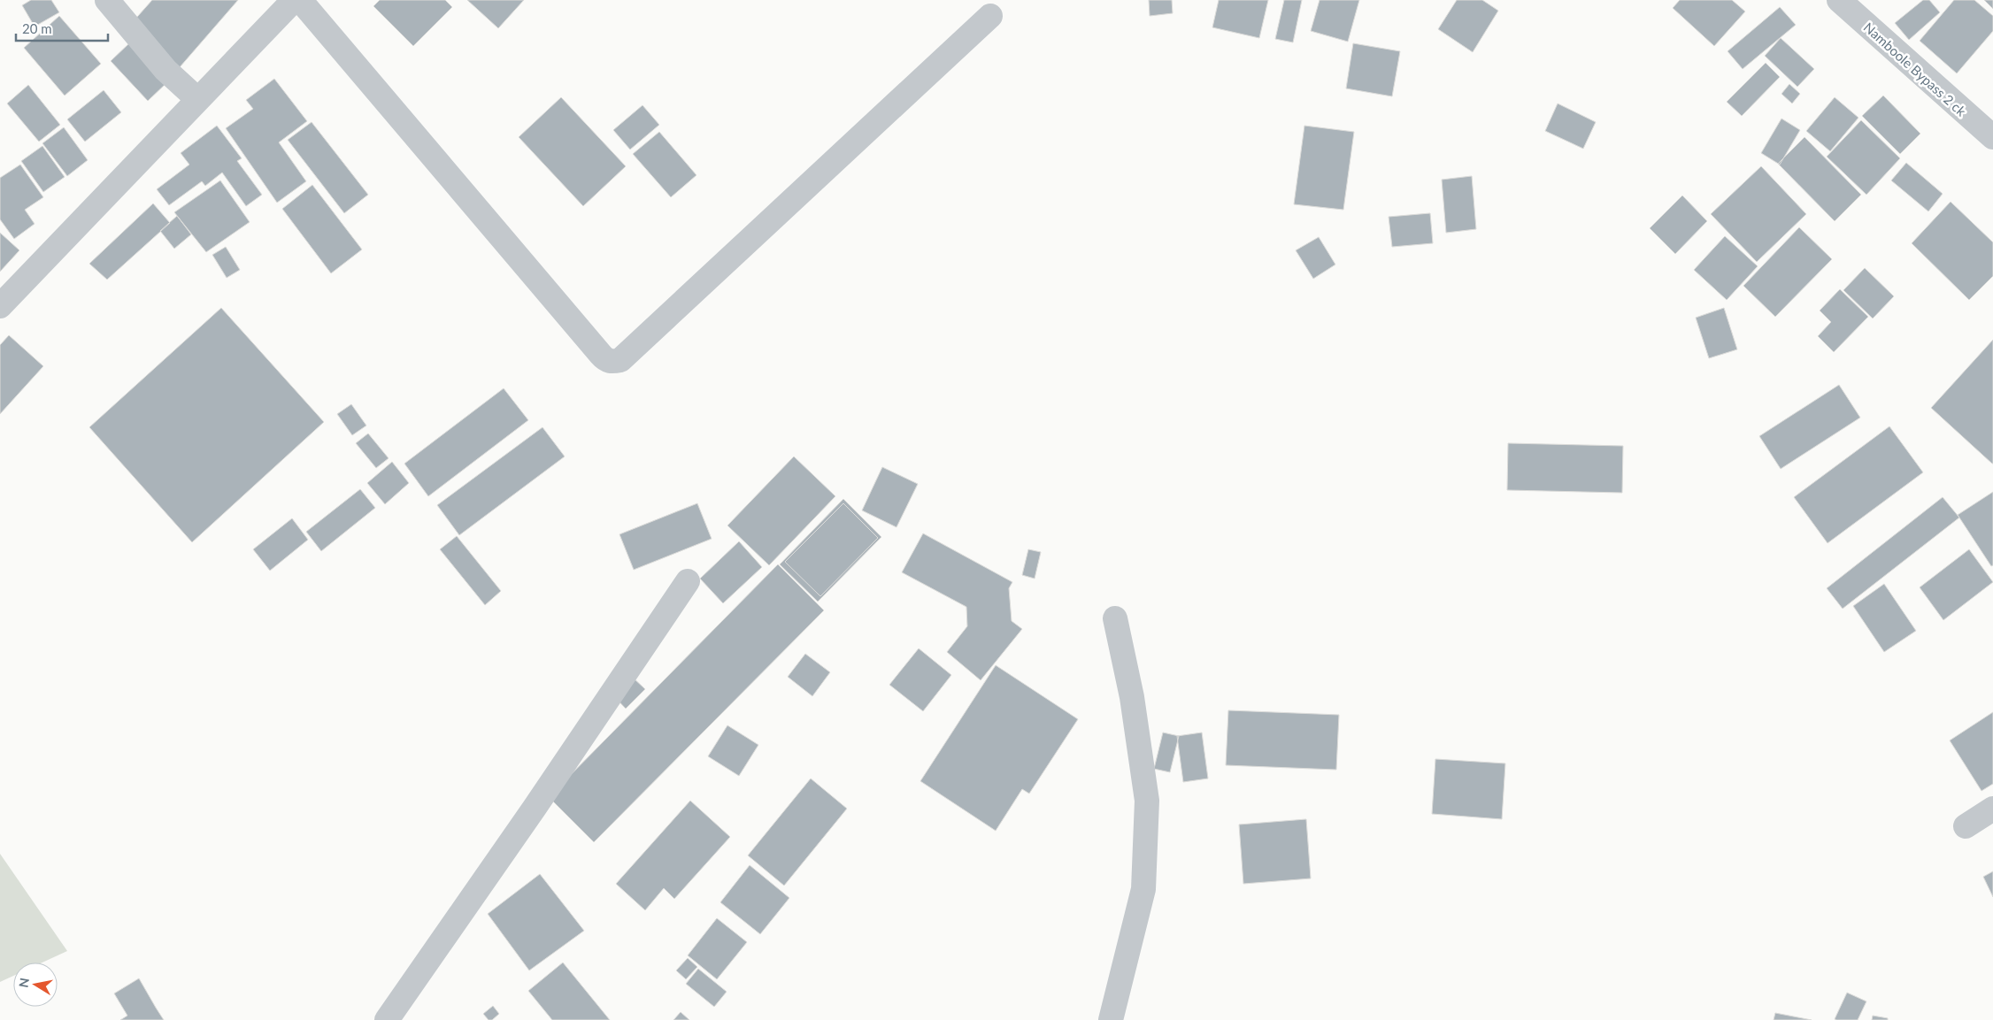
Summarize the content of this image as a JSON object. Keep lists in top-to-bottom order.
{
  "streets": {
    "street": ["Namboole Bypass 2 ck"]
  },
  "scale_bar": "20 m",
  "north": "left"
}
